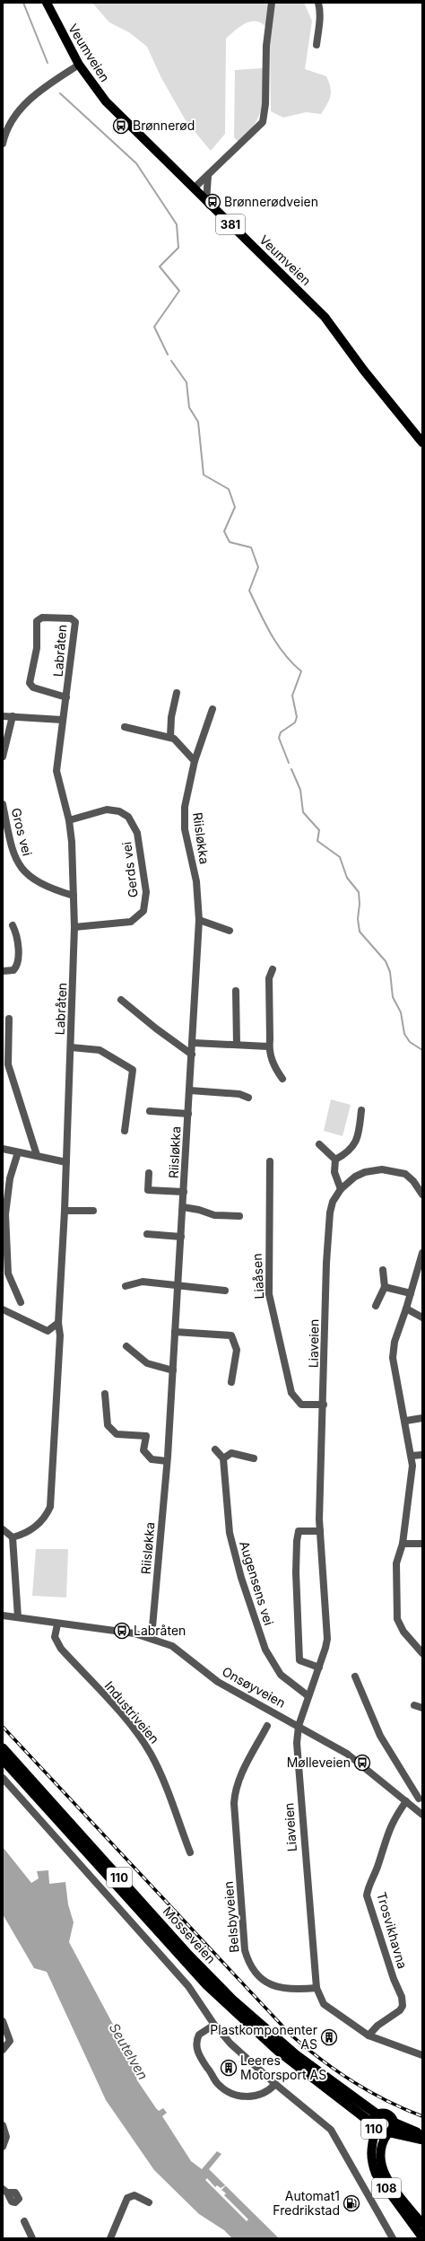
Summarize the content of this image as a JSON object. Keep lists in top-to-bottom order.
{
  "streets": {
    "highway": ["110", "Mosseveien"],
    "main road": ["Veumveien", "381", "108"],
    "street": [
      "Labråten",
      "Gros vei",
      "Riisløkka",
      "Gerds vei",
      "Liaåsen",
      "Liaveien",
      "Augensens vei",
      "Onsøyveien",
      "Industriveien",
      "Belsbyveien",
      "Trosvikhavna"
    ]
  },
  "crossings": [
    ["Labråten", "Gros vei"],
    ["Labråten", "Gerds vei"],
    ["Riisløkka", "Onsøyveien"],
    ["Liaåsen", "Liaveien"],
    ["Liaveien", "Augensens vei"],
    ["Liaveien", "Onsøyveien"],
    ["Liaveien", "Belsbyveien"],
    ["Onsøyveien", "Industriveien"],
    ["Onsøyveien", "Trosvikhavna"],
    ["110", "Mosseveien"],
    ["110", "108"],
    ["Mosseveien", "108"]
  ],
  "water": ["Seutelven"],
  "places": {
    "bus stop": [
      "Brønnerød",
      "Brønnerødveien",
      "Labråten",
      "Mølleveien"
    ],
    "building": ["Plastkomponenter AS", "Leeres Motorsport AS"],
    "fuel station": ["Automat1 Fredrikstad"]
  }
}
